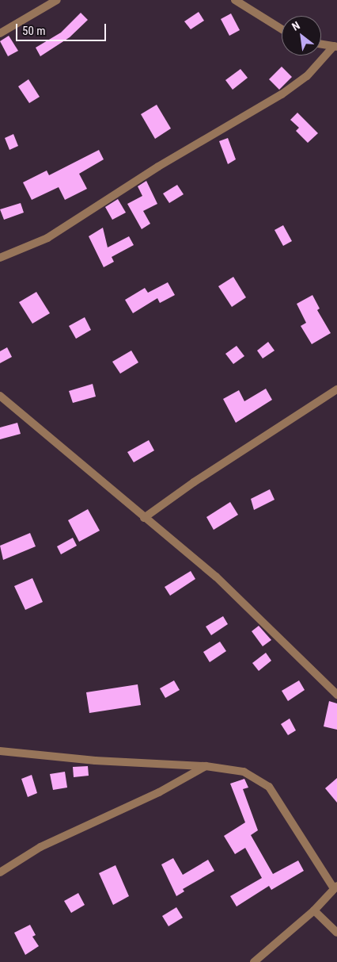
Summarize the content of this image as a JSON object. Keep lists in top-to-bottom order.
{
  "scale_bar": "50 m",
  "north": "top left"
}
